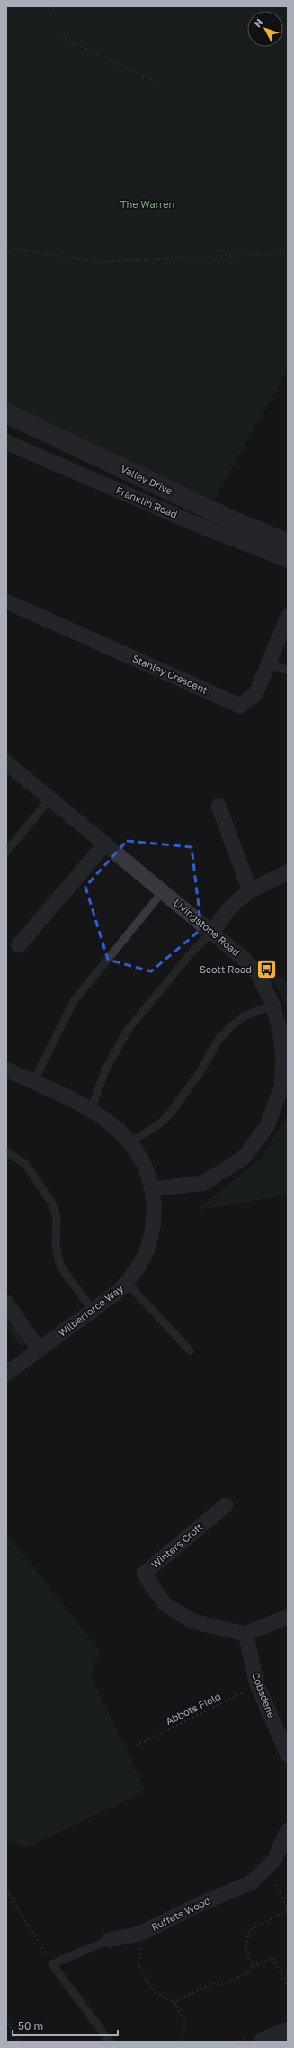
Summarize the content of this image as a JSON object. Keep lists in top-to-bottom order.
{
  "streets": {
    "street": [
      "Valley Drive",
      "Franklin Road",
      "Stanley Crescent",
      "Livingstone Road",
      "Wilberforce Way",
      "Winters Croft",
      "Cobsdene",
      "Ruffets Wood"
    ],
    "path": ["Abbots Field"]
  },
  "crossings": [
    ["Livingstone Road", "Wilberforce Way"],
    ["Winters Croft", "Cobsdene"],
    ["Cobsdene", "Abbots Field"]
  ],
  "parks": ["The Warren"],
  "places": {
    "bus stop": ["Scott Road"]
  },
  "scale_bar": "50 m",
  "north": "top left"
}
